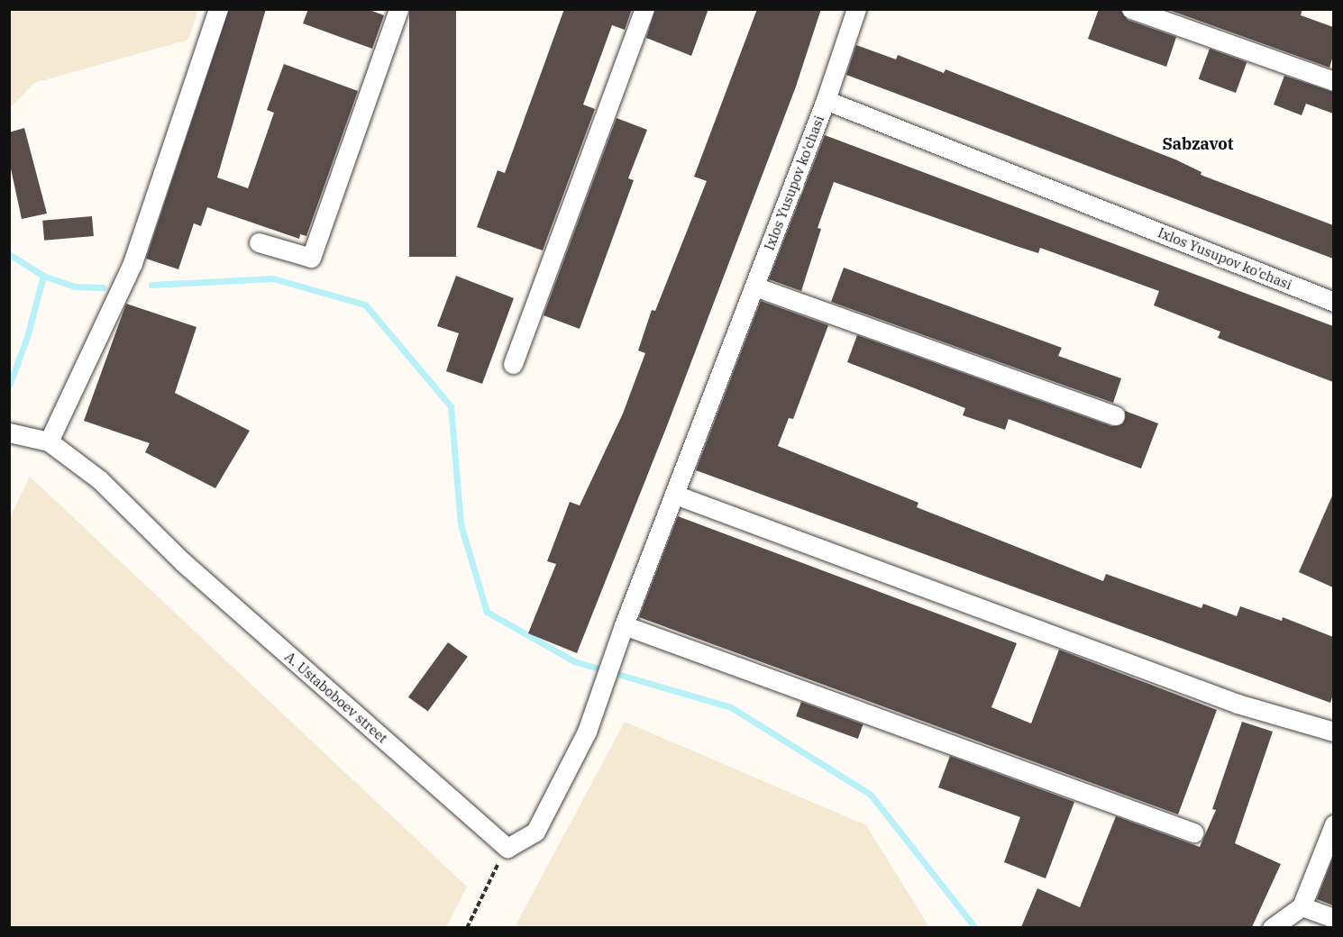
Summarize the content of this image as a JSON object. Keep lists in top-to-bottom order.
{
  "streets": {
    "street": ["Ixlos Yusupov ko'chasi", "A. Ustaboboev street"]
  },
  "crossings": [
    ["Ixlos Yusupov ko'chasi", "A. Ustaboboev street"]
  ],
  "districts": ["Sabzavot"]
}
